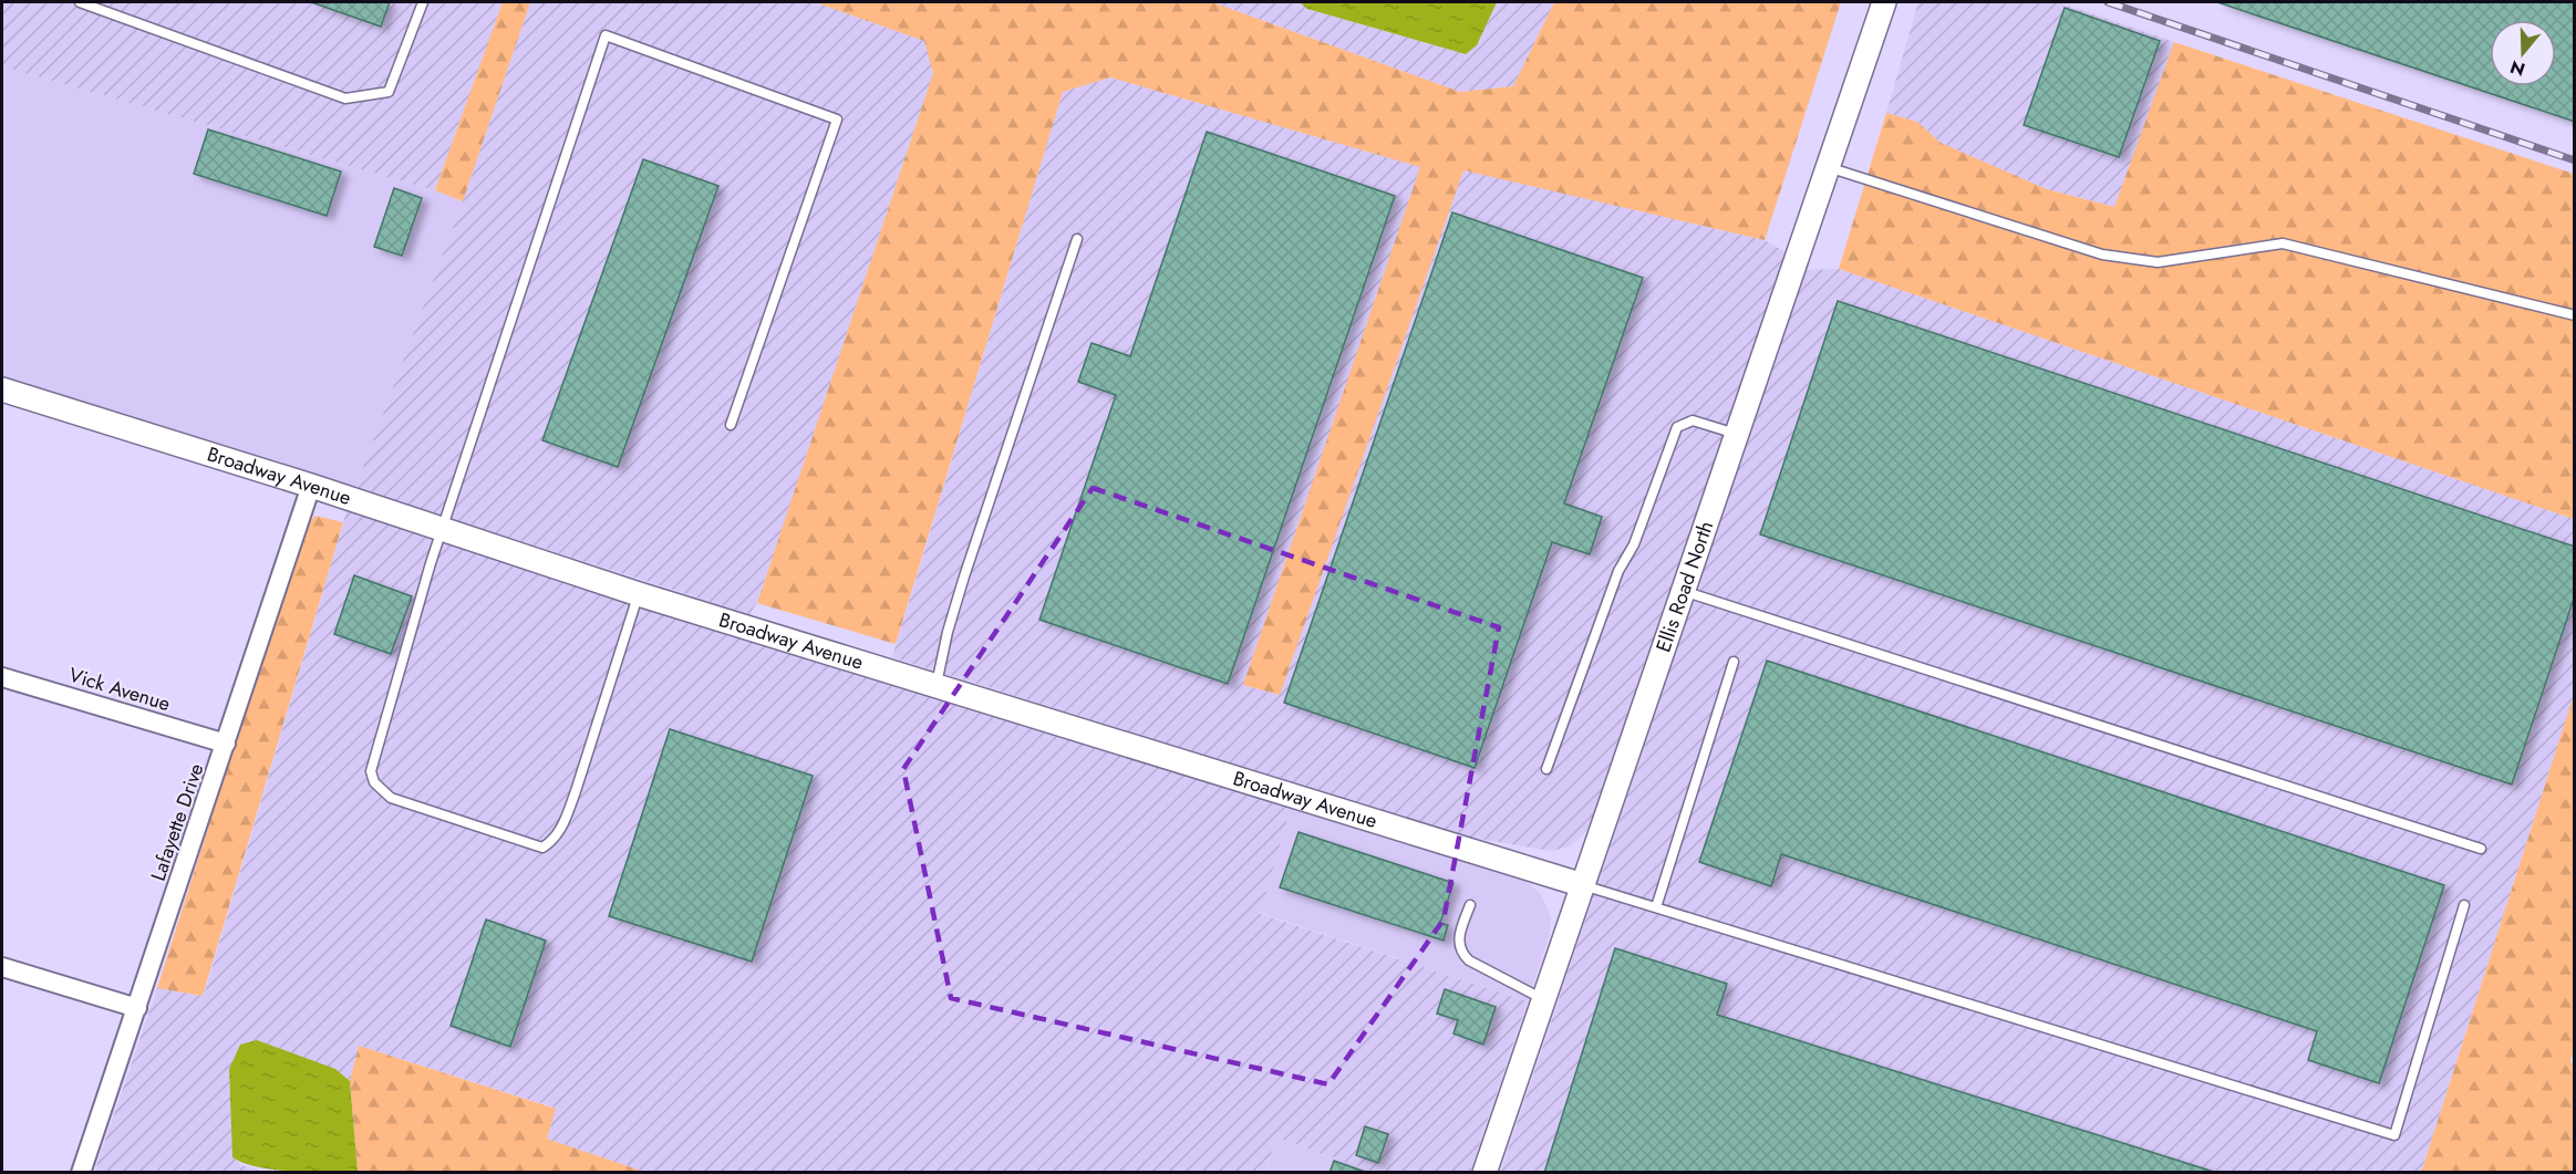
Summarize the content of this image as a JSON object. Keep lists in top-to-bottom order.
{
  "streets": {
    "street": [
      "Broadway Avenue",
      "Ellis Road North",
      "Vick Avenue",
      "Lafayette Drive"
    ]
  },
  "crossings": [
    ["Broadway Avenue", "Ellis Road North"],
    ["Broadway Avenue", "Lafayette Drive"],
    ["Vick Avenue", "Lafayette Drive"]
  ],
  "north": "bottom"
}
